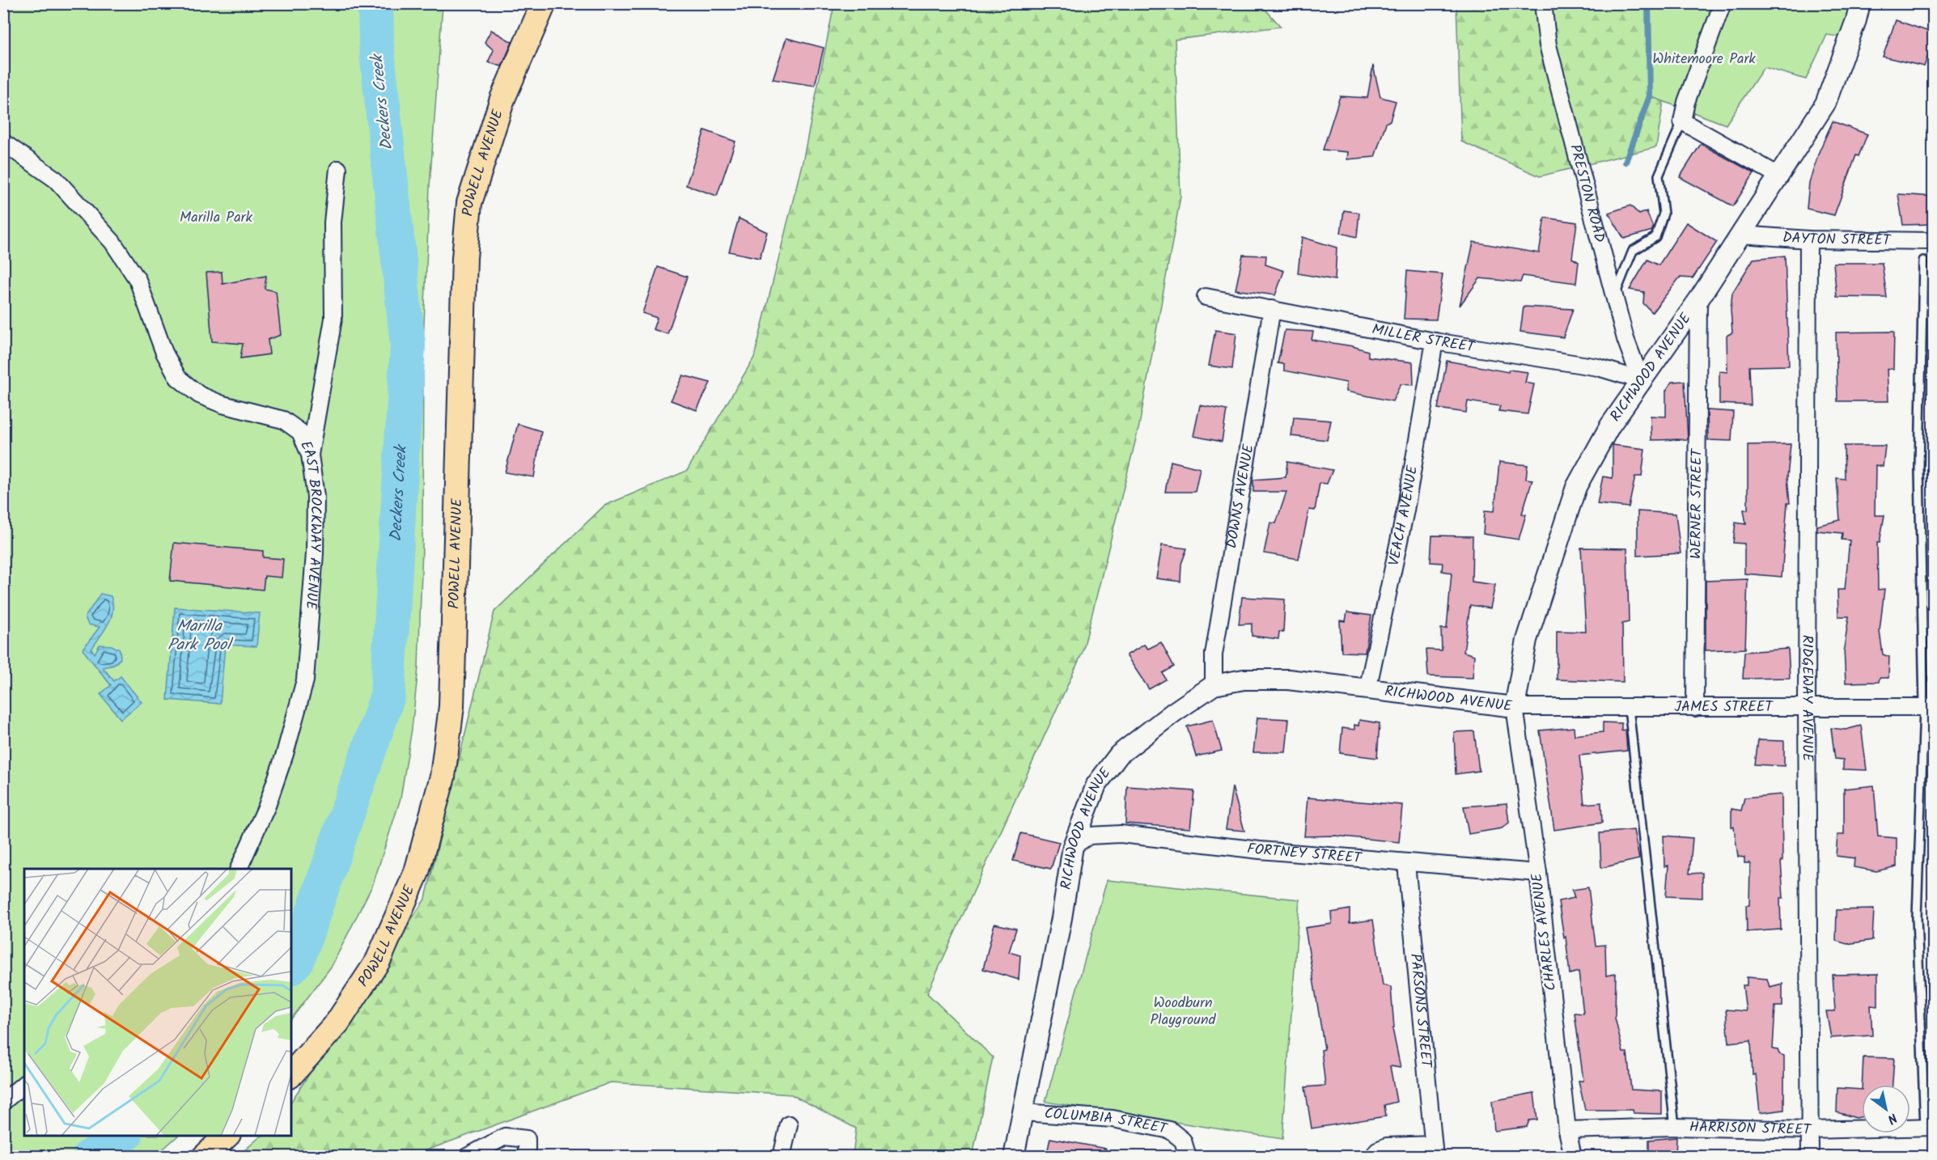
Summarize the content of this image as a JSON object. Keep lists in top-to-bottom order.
{
  "streets": {
    "main road": ["POWELL AVENUE"],
    "street": [
      "PRESTON ROAD",
      "DAYTON STREET",
      "MILLER STREET",
      "RICHWOOD AVENUE",
      "DOWNS AVENUE",
      "WERNER STREET",
      "VEACH AVENUE",
      "EAST BROCKWAY AVENUE",
      "RIDGEWAY AVENUE",
      "JAMES STREET",
      "FORTNEY STREET",
      "CHARLES AVENUE",
      "PARSONS STREET",
      "COLUMBIA STREET",
      "HARRISON STREET"
    ]
  },
  "crossings": [
    ["PRESTON ROAD", "MILLER STREET"],
    ["PRESTON ROAD", "RICHWOOD AVENUE"],
    ["DAYTON STREET", "RICHWOOD AVENUE"],
    ["DAYTON STREET", "RIDGEWAY AVENUE"],
    ["MILLER STREET", "RICHWOOD AVENUE"],
    ["MILLER STREET", "DOWNS AVENUE"],
    ["MILLER STREET", "VEACH AVENUE"],
    ["RICHWOOD AVENUE", "DOWNS AVENUE"],
    ["RICHWOOD AVENUE", "WERNER STREET"],
    ["RICHWOOD AVENUE", "VEACH AVENUE"],
    ["RICHWOOD AVENUE", "JAMES STREET"],
    ["RICHWOOD AVENUE", "FORTNEY STREET"],
    ["RICHWOOD AVENUE", "CHARLES AVENUE"],
    ["RICHWOOD AVENUE", "COLUMBIA STREET"],
    ["WERNER STREET", "JAMES STREET"],
    ["RIDGEWAY AVENUE", "JAMES STREET"],
    ["RIDGEWAY AVENUE", "HARRISON STREET"],
    ["JAMES STREET", "CHARLES AVENUE"],
    ["FORTNEY STREET", "CHARLES AVENUE"],
    ["FORTNEY STREET", "PARSONS STREET"],
    ["CHARLES AVENUE", "HARRISON STREET"]
  ],
  "water": ["Deckers Creek", "Marilla Park Pool"],
  "parks": ["Whitemoore Park", "Marilla Park", "Woodburn Playground"],
  "north": "bottom right"
}
